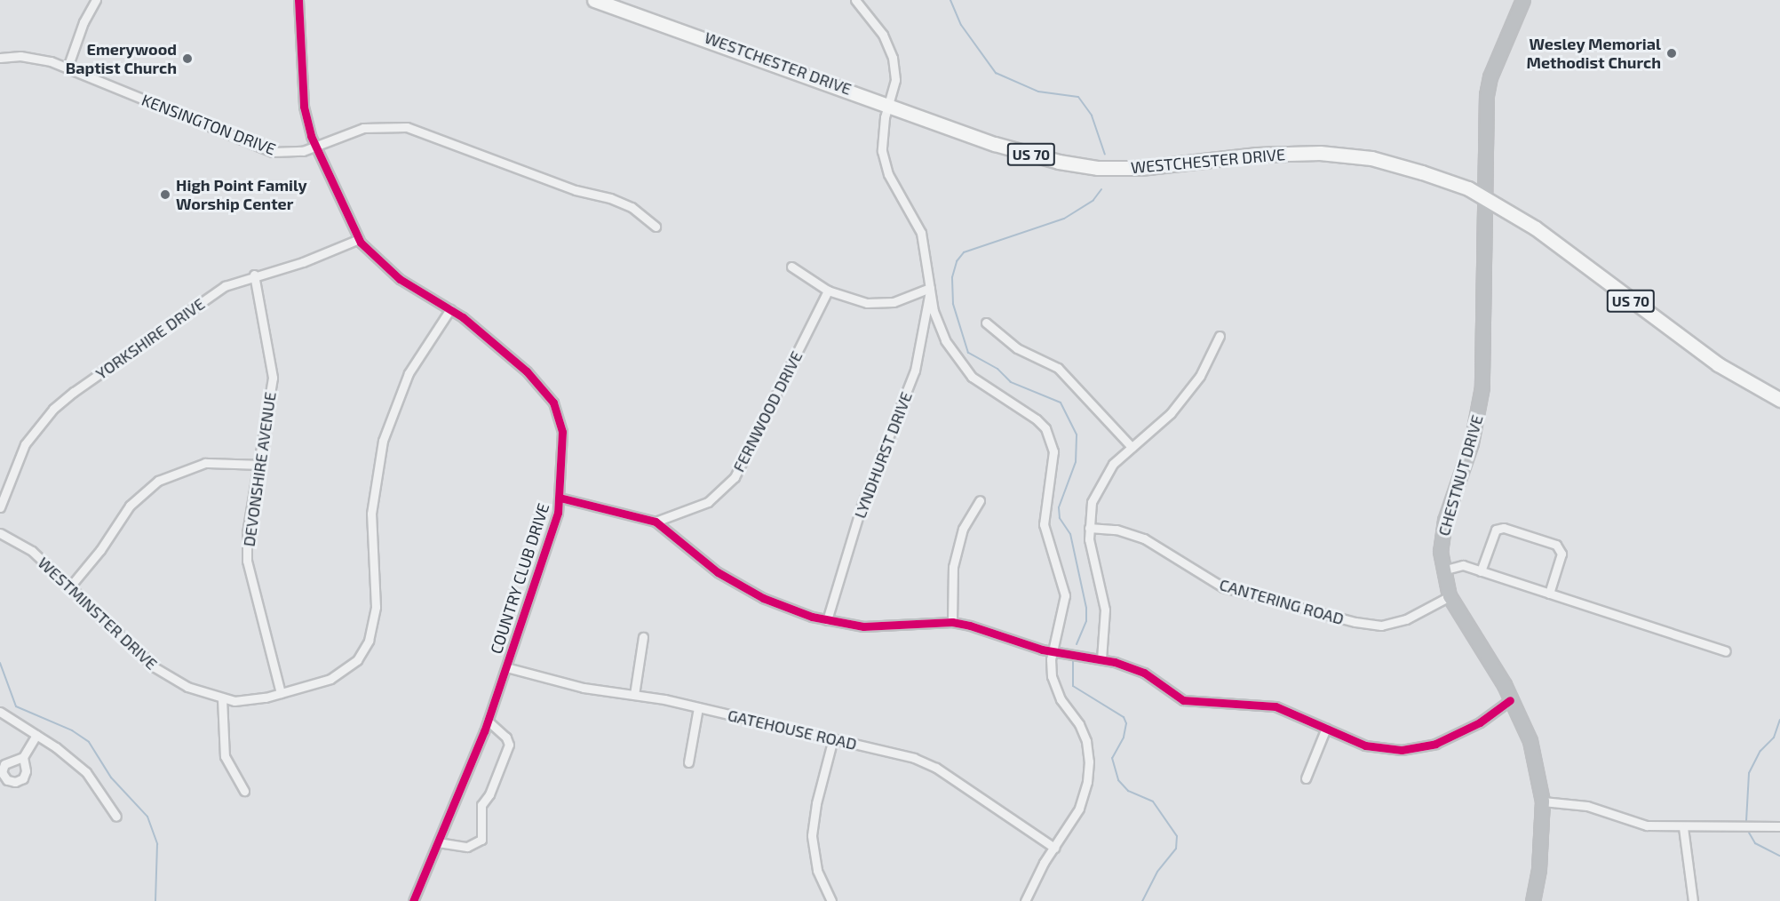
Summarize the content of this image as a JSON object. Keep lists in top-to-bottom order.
{
  "streets": {
    "main road": ["WESTCHESTER DRIVE", "US 70"],
    "street": [
      "KENSINGTON DRIVE",
      "YORKSHIRE DRIVE",
      "FERNWOOD DRIVE",
      "LYNDHURST DRIVE",
      "DEVONSHIRE AVENUE",
      "CHESTNUT DRIVE",
      "COUNTRY CLUB DRIVE",
      "CANTERING ROAD",
      "WESTMINSTER DRIVE",
      "GATEHOUSE ROAD"
    ]
  },
  "crossings": [
    ["WESTCHESTER DRIVE", "CHESTNUT DRIVE"],
    ["KENSINGTON DRIVE", "COUNTRY CLUB DRIVE"],
    ["YORKSHIRE DRIVE", "DEVONSHIRE AVENUE"],
    ["YORKSHIRE DRIVE", "COUNTRY CLUB DRIVE"],
    ["DEVONSHIRE AVENUE", "WESTMINSTER DRIVE"],
    ["CHESTNUT DRIVE", "CANTERING ROAD"],
    ["COUNTRY CLUB DRIVE", "WESTMINSTER DRIVE"],
    ["COUNTRY CLUB DRIVE", "GATEHOUSE ROAD"]
  ],
  "places": ["Wesley Memorial Methodist Church", "Emerywood Baptist Church", "High Point Family Worship Center"]
}
